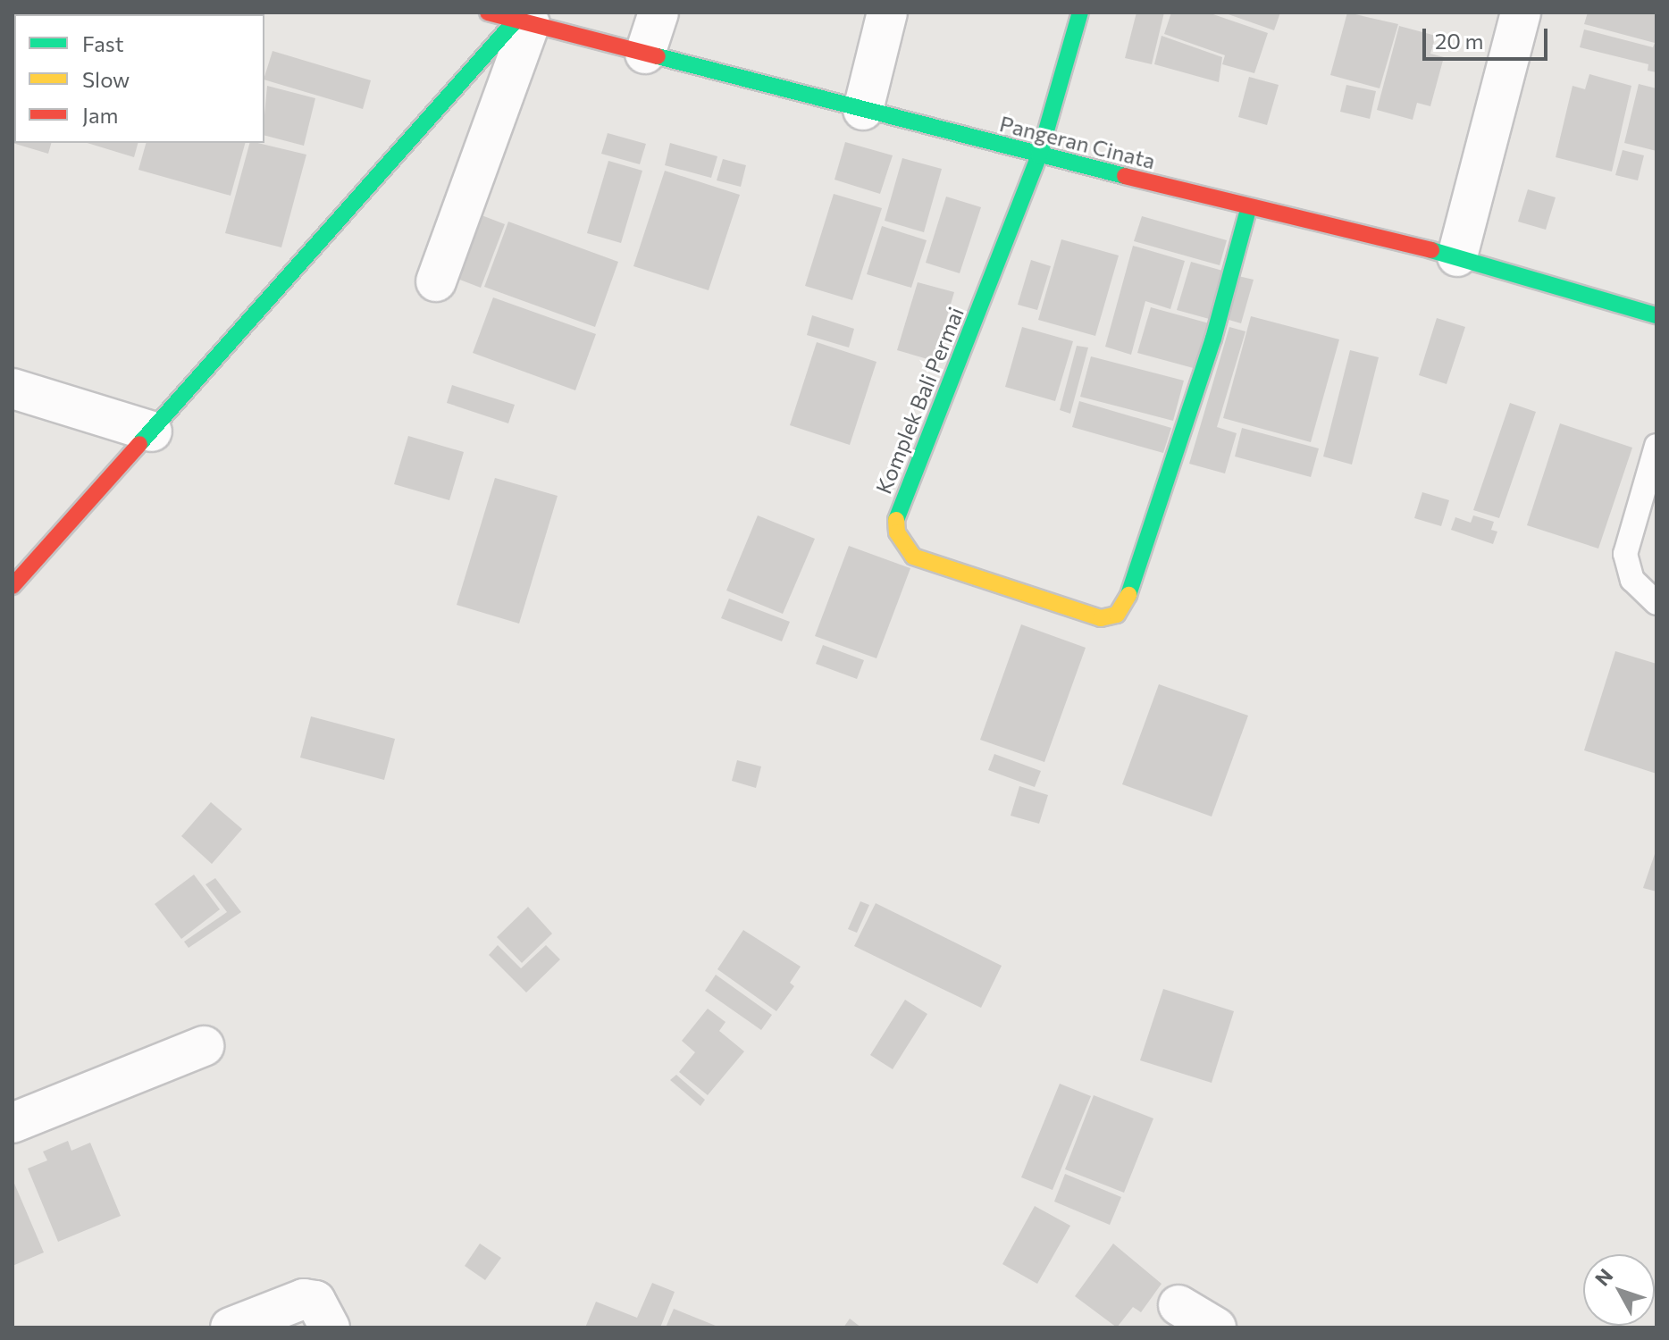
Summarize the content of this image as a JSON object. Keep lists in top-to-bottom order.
{
  "streets": {
    "street": ["Pangeran Cinata", "Komplek Bali Permai"]
  },
  "crossings": [
    ["Pangeran Cinata", "Komplek Bali Permai"]
  ],
  "legend": ["Fast", "Slow", "Jam"],
  "scale_bar": "20 m",
  "north": "top left"
}
